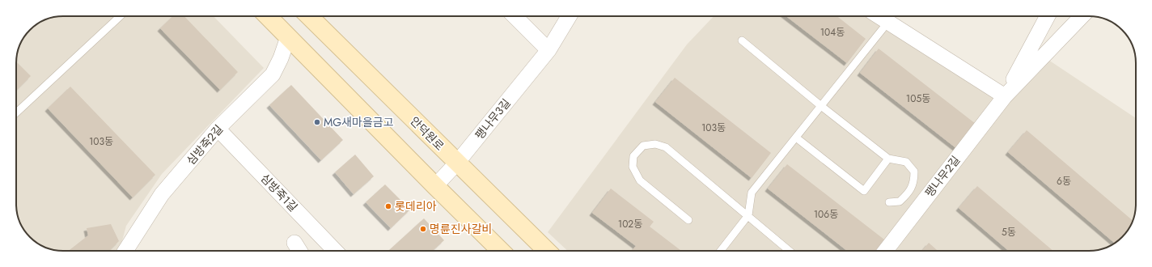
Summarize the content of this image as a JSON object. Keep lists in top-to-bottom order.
{
  "streets": {
    "street": [
      "팽나무3길",
      "안덕원로",
      "심방죽2길",
      "팽나무2길",
      "심방죽1길"
    ]
  },
  "crossings": [
    ["팽나무3길", "안덕원로"],
    ["심방죽2길", "심방죽1길"]
  ],
  "places": ["MG새마을금고", "롯데리아", "명륜진사갈비"],
  "house_numbers": [
    "104동",
    "105동",
    "103동",
    "103동",
    "6동",
    "106동",
    "102동",
    "5동"
  ]
}
